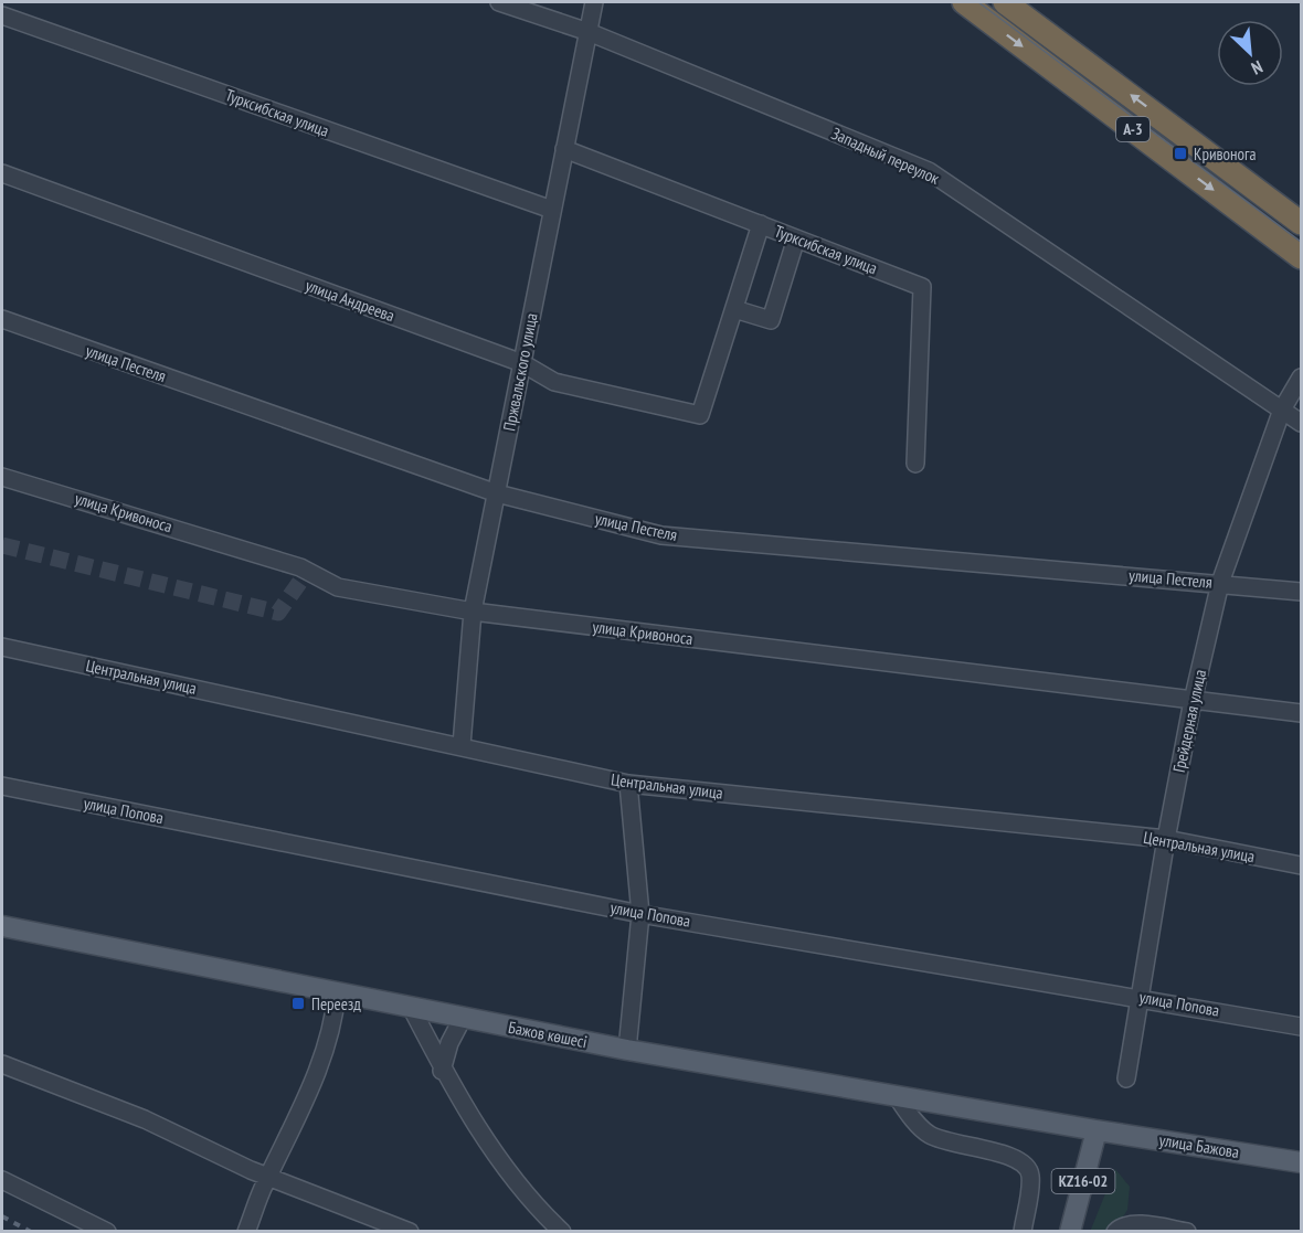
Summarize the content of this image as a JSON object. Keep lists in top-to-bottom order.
{
  "streets": {
    "highway": ["А-3"],
    "main road": ["Бажов көшесі", "улица Бажова", "KZ16-02"],
    "street": [
      "Турксибская улица",
      "Западный переулок",
      "улица Андреева",
      "улица Пестеля",
      "Пржвальского улица",
      "улица Кривоноса",
      "Центральная улица",
      "Грейдерная улица",
      "улица Попова"
    ]
  },
  "crossings": [
    ["Турксибская улица", "Пржвальского улица"],
    ["Западный переулок", "Пржвальского улица"],
    ["Западный переулок", "Грейдерная улица"],
    ["улица Андреева", "Пржвальского улица"],
    ["улица Пестеля", "Пржвальского улица"],
    ["улица Пестеля", "Грейдерная улица"],
    ["Пржвальского улица", "улица Кривоноса"],
    ["Пржвальского улица", "Центральная улица"],
    ["улица Кривоноса", "Грейдерная улица"],
    ["Центральная улица", "Грейдерная улица"],
    ["Грейдерная улица", "улица Попова"],
    ["Бажов көшесі", "улица Бажова"],
    ["Бажов көшесі", "KZ16-02"],
    ["улица Бажова", "KZ16-02"]
  ],
  "places": {
    "transit": ["Кривонога", "Переезд"]
  },
  "north": "bottom right"
}
